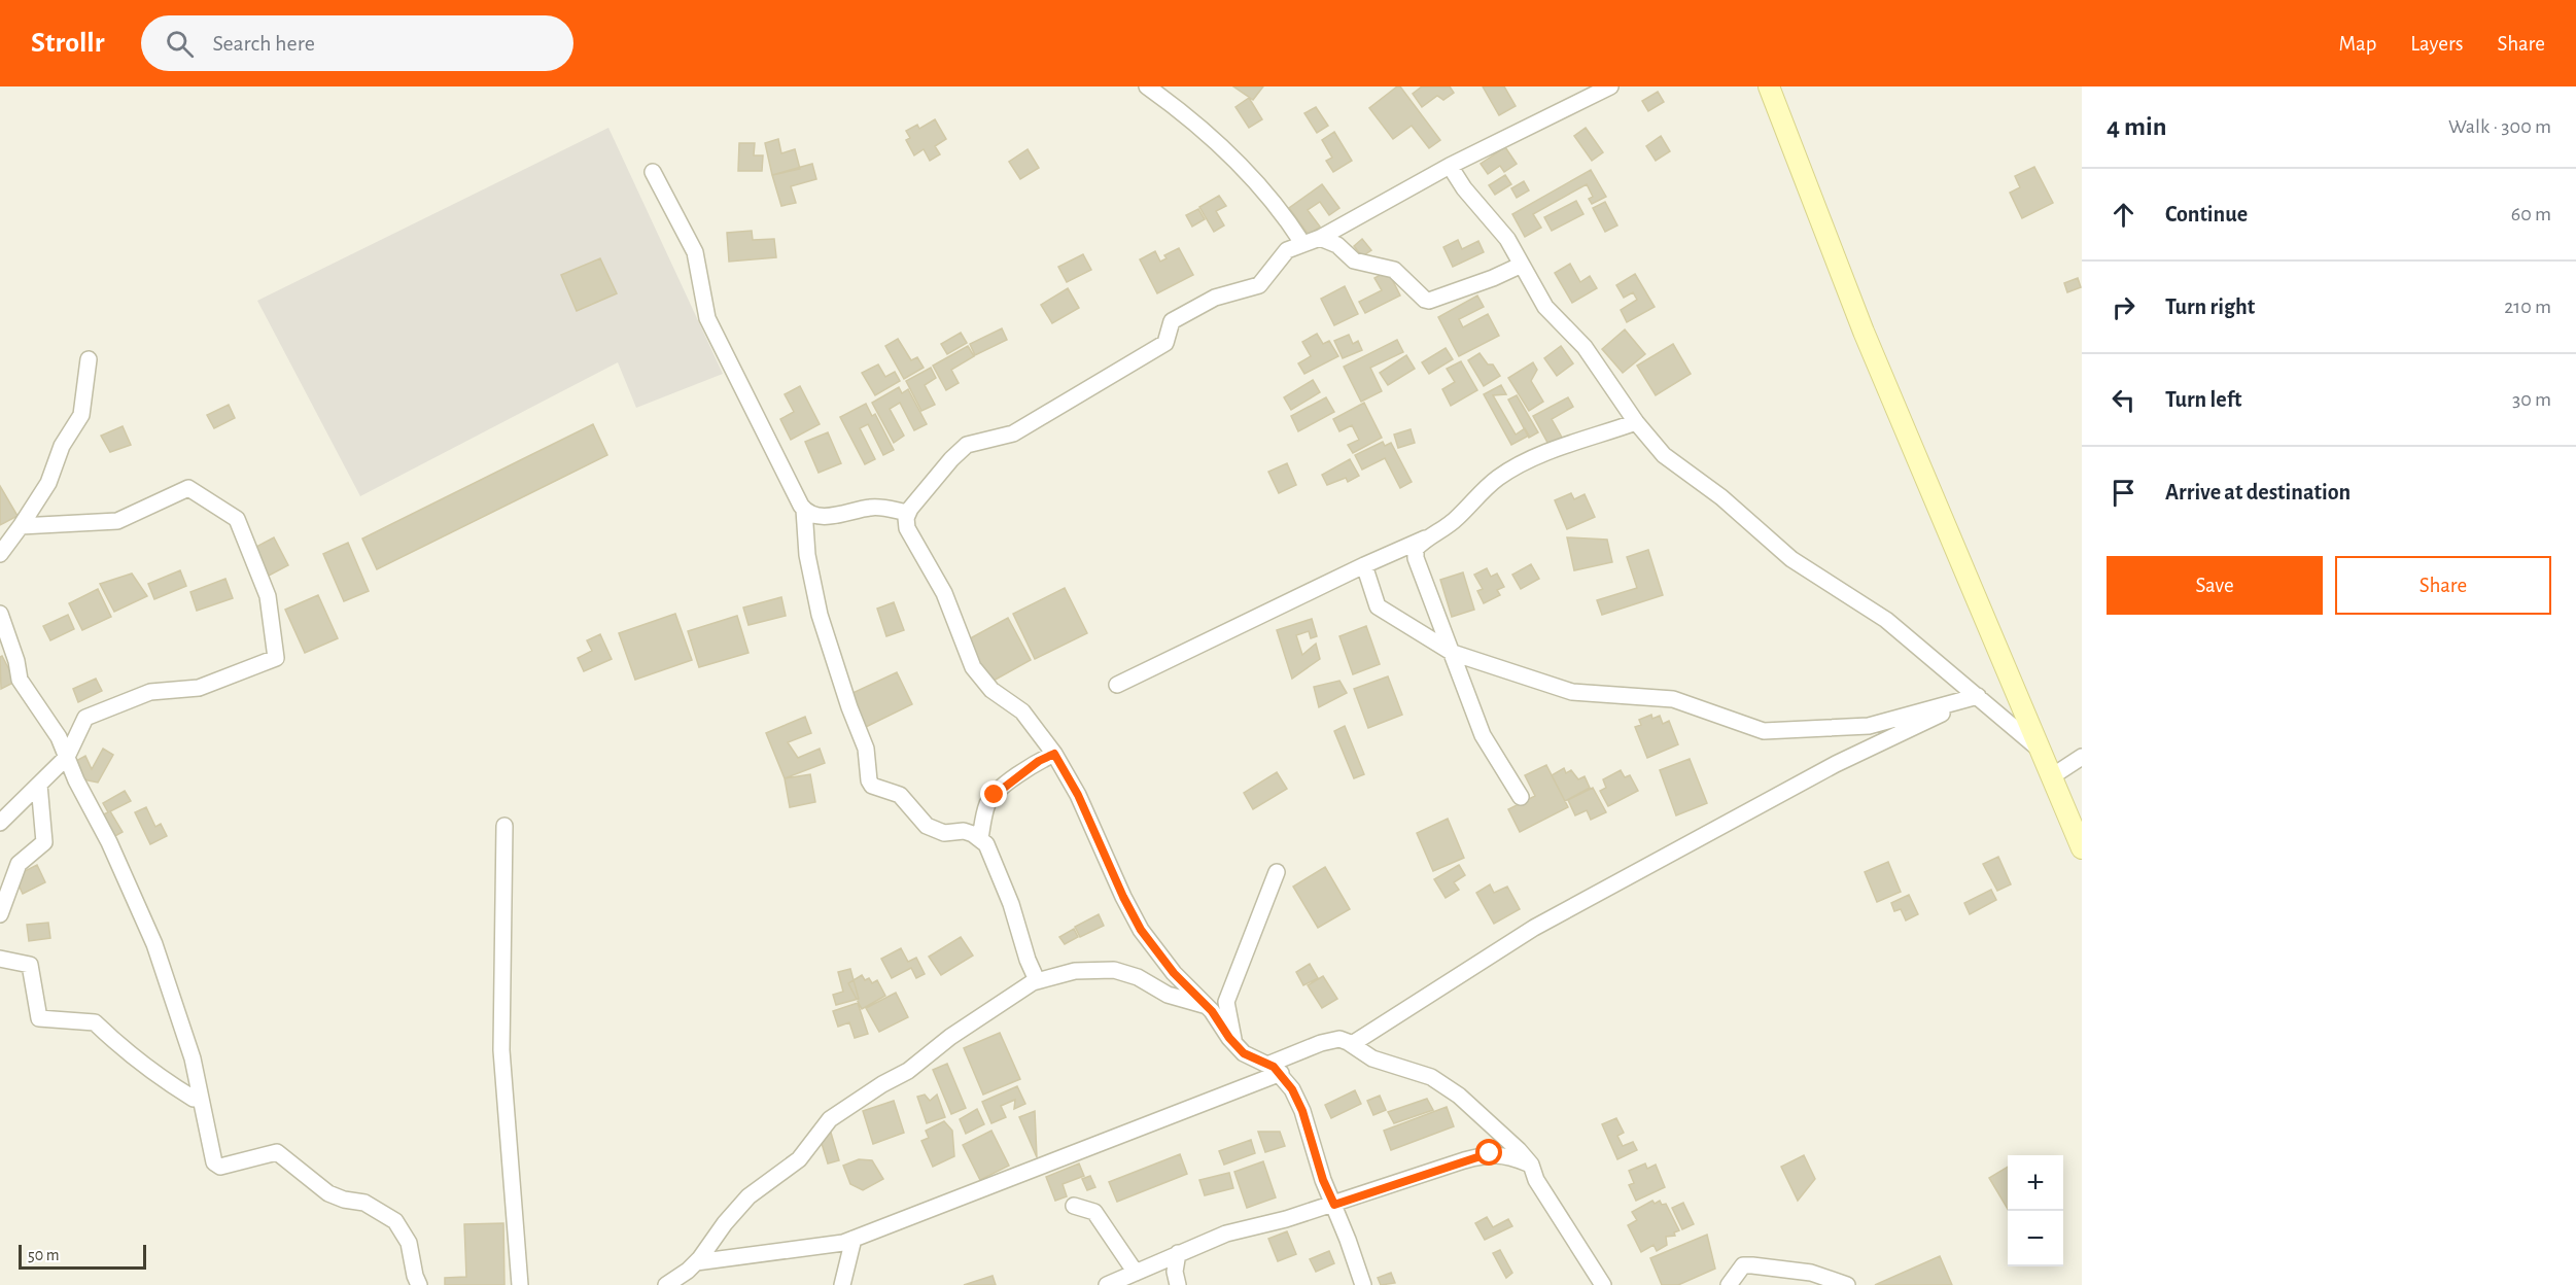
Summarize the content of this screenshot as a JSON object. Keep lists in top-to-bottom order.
{
  "scale_bar": "50 m",
  "page": {
    "header": "Strollr",
    "search": "Search here",
    "nav": ["Map", "Layers", "Share"],
    "heading": ["4 min", "Walk · 300 m"],
    "list": [
      ["Continue", "60 m"],
      ["Turn right", "210 m"],
      ["Turn left", "30 m"],
      "Arrive at destination"
    ],
    "buttons": ["Save", "Share"],
    "map_buttons": ["+", "−"],
    "scale": "50 m"
  }
}
